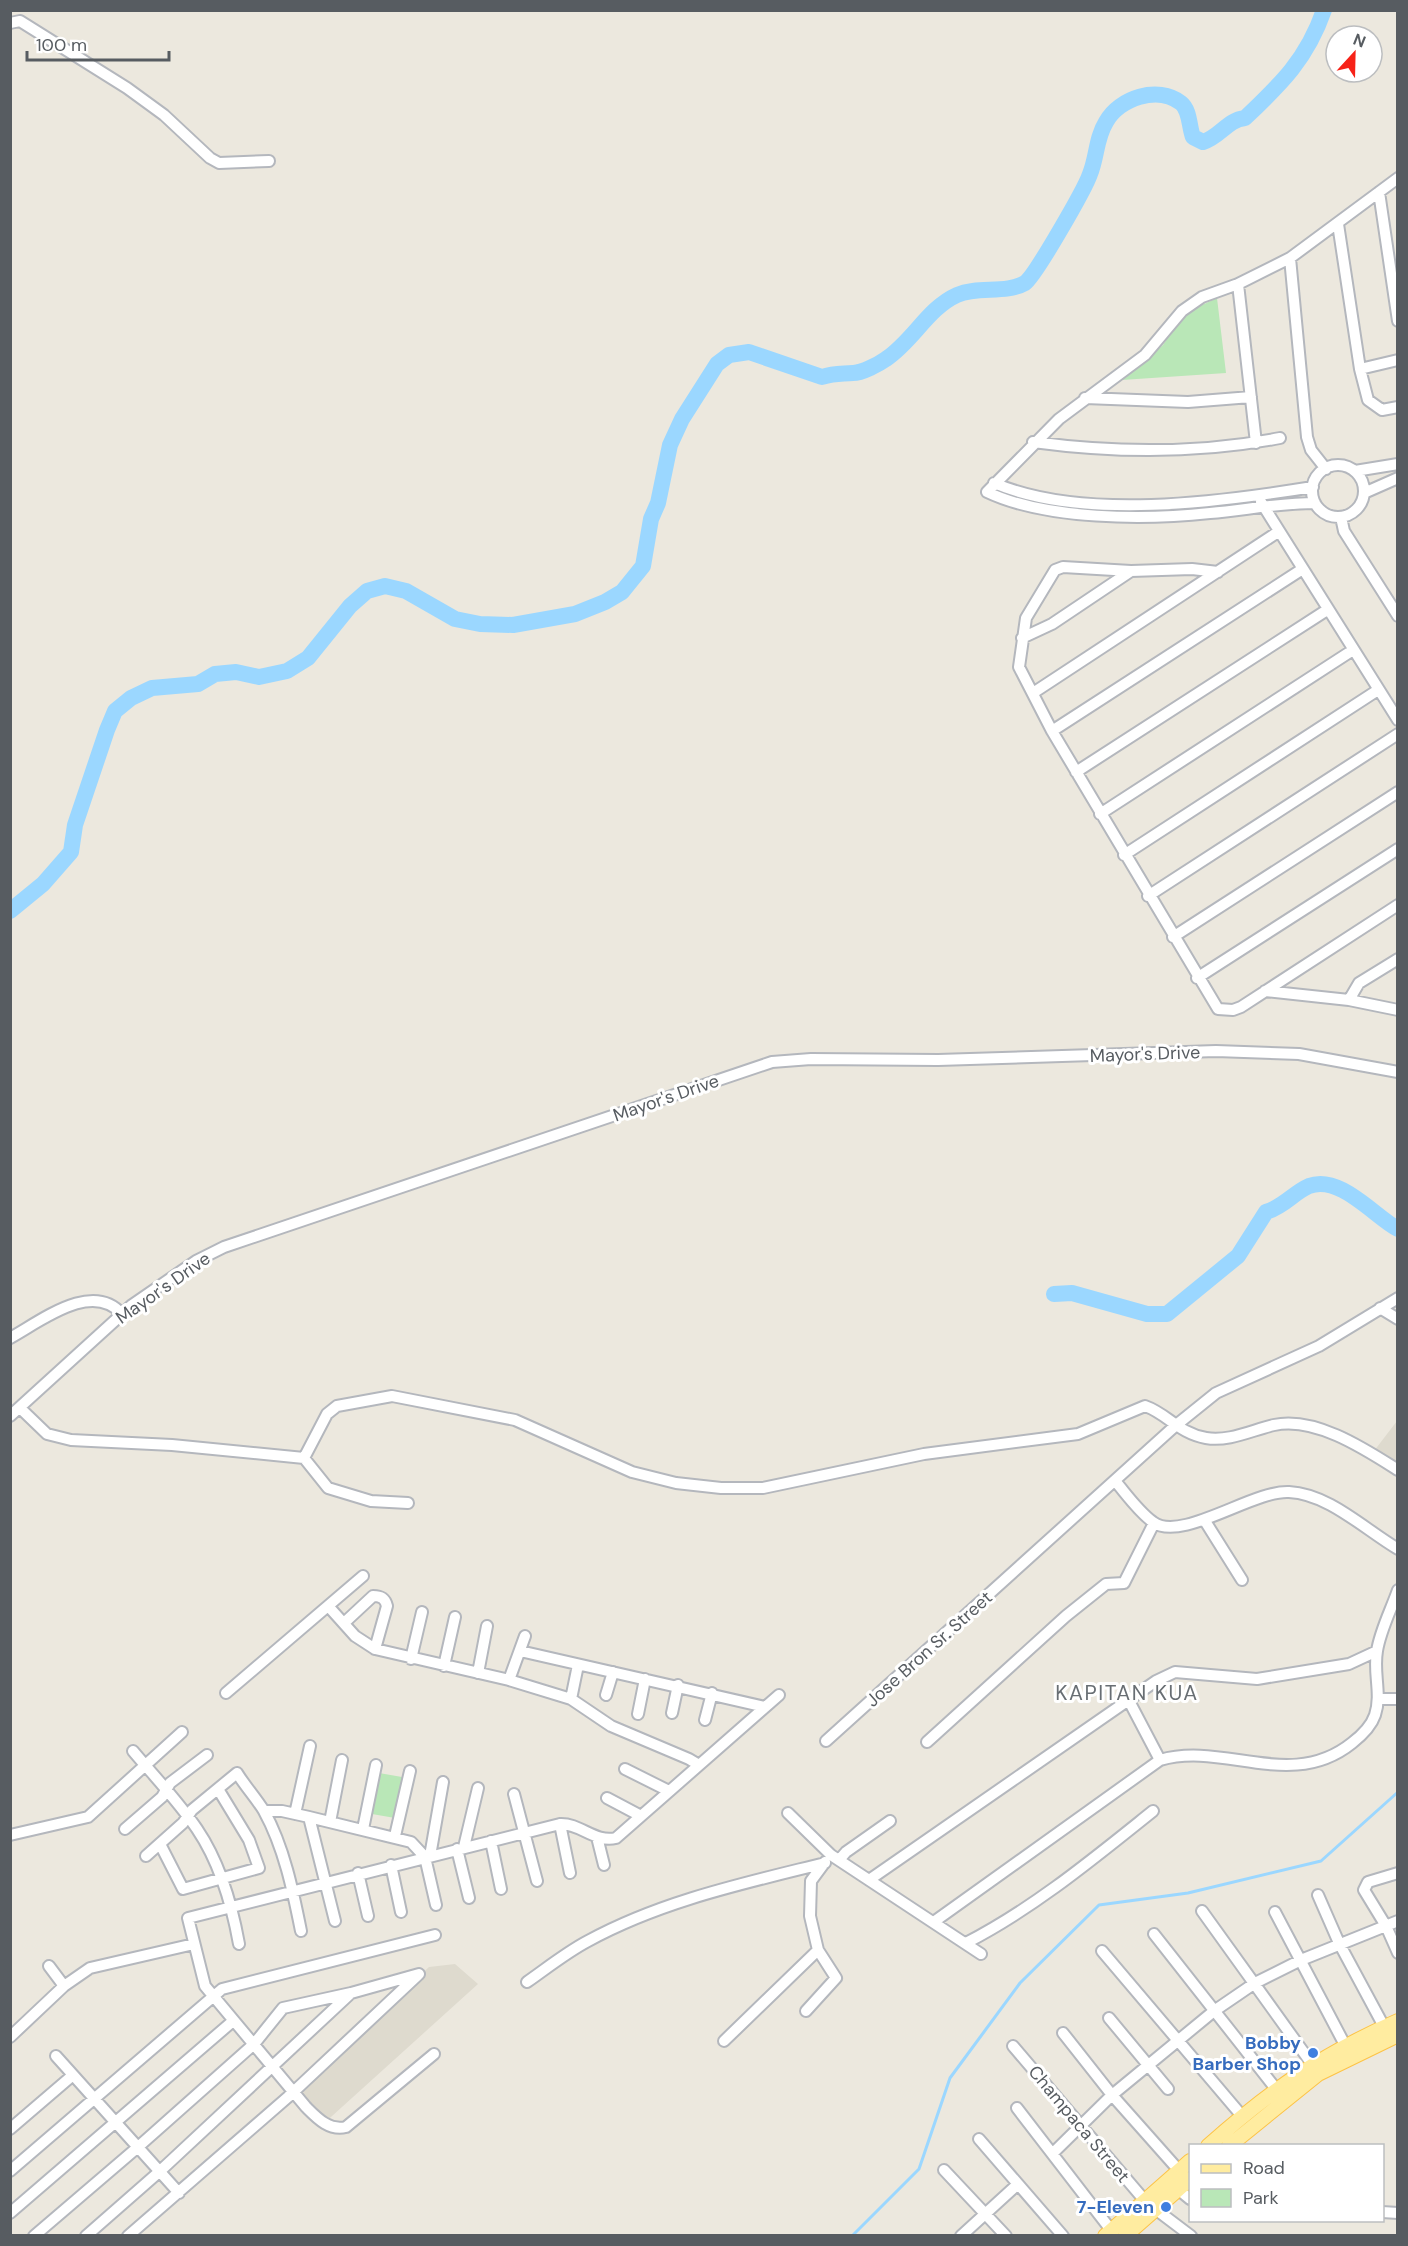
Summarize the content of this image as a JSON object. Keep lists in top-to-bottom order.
{
  "streets": {
    "street": ["Mayor's Drive", "Jose Bron Sr. Street", "Champaca Street"]
  },
  "districts": ["KAPITAN KUA"],
  "places": ["Bobby Barber Shop", "7-Eleven"],
  "legend": ["Road", "Park"],
  "scale_bar": "100 m",
  "north": "top"
}
